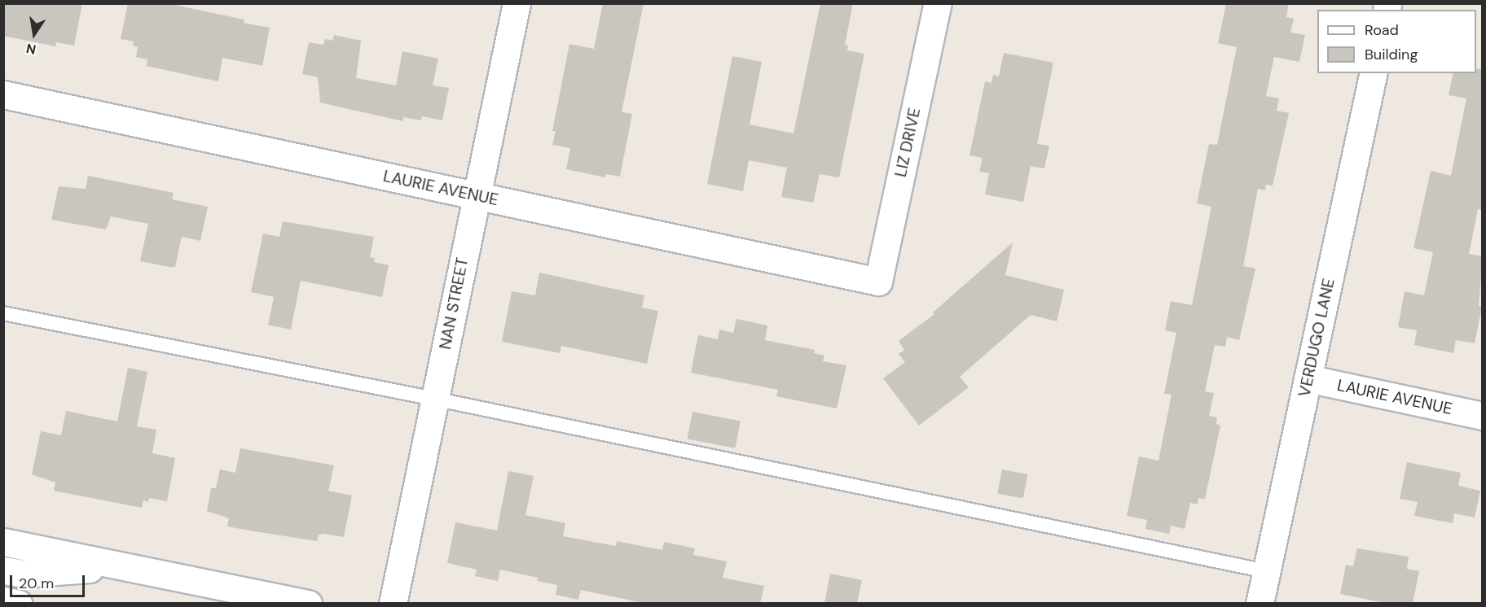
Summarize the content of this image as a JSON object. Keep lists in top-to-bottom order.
{
  "streets": {
    "street": [
      "LIZ DRIVE",
      "LAURIE AVENUE",
      "NAN STREET",
      "VERDUGO LANE"
    ]
  },
  "crossings": [
    ["LIZ DRIVE", "LAURIE AVENUE"],
    ["LAURIE AVENUE", "NAN STREET"],
    ["LAURIE AVENUE", "VERDUGO LANE"]
  ],
  "legend": ["Road", "Building"],
  "scale_bar": "20 m",
  "north": "bottom"
}
